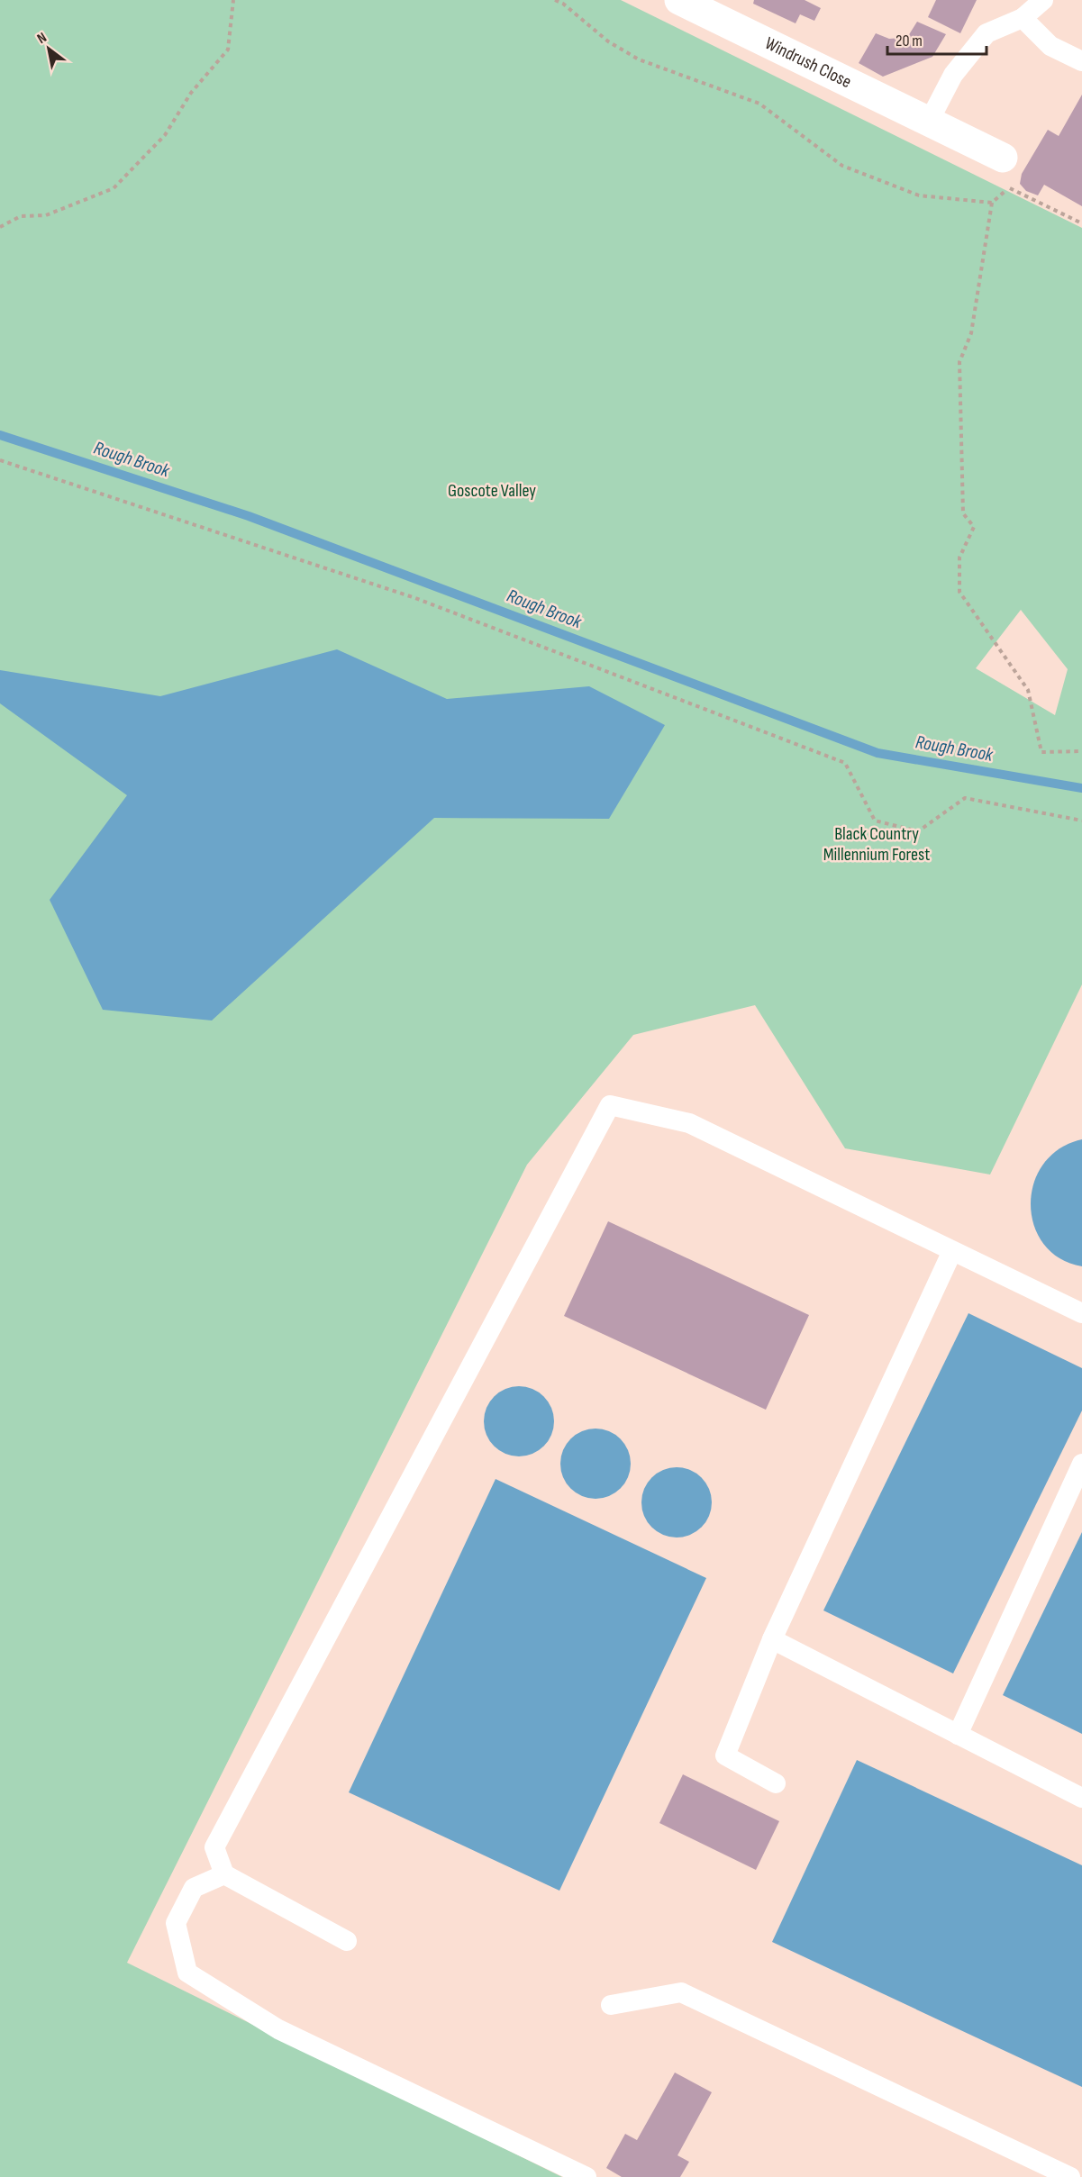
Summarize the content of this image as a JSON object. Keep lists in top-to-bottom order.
{
  "streets": {
    "street": ["Windrush Close"]
  },
  "water": ["Rough Brook"],
  "parks": ["Goscote Valley", "Black Country Millennium Forest"],
  "scale_bar": "20 m",
  "north": "top left"
}
